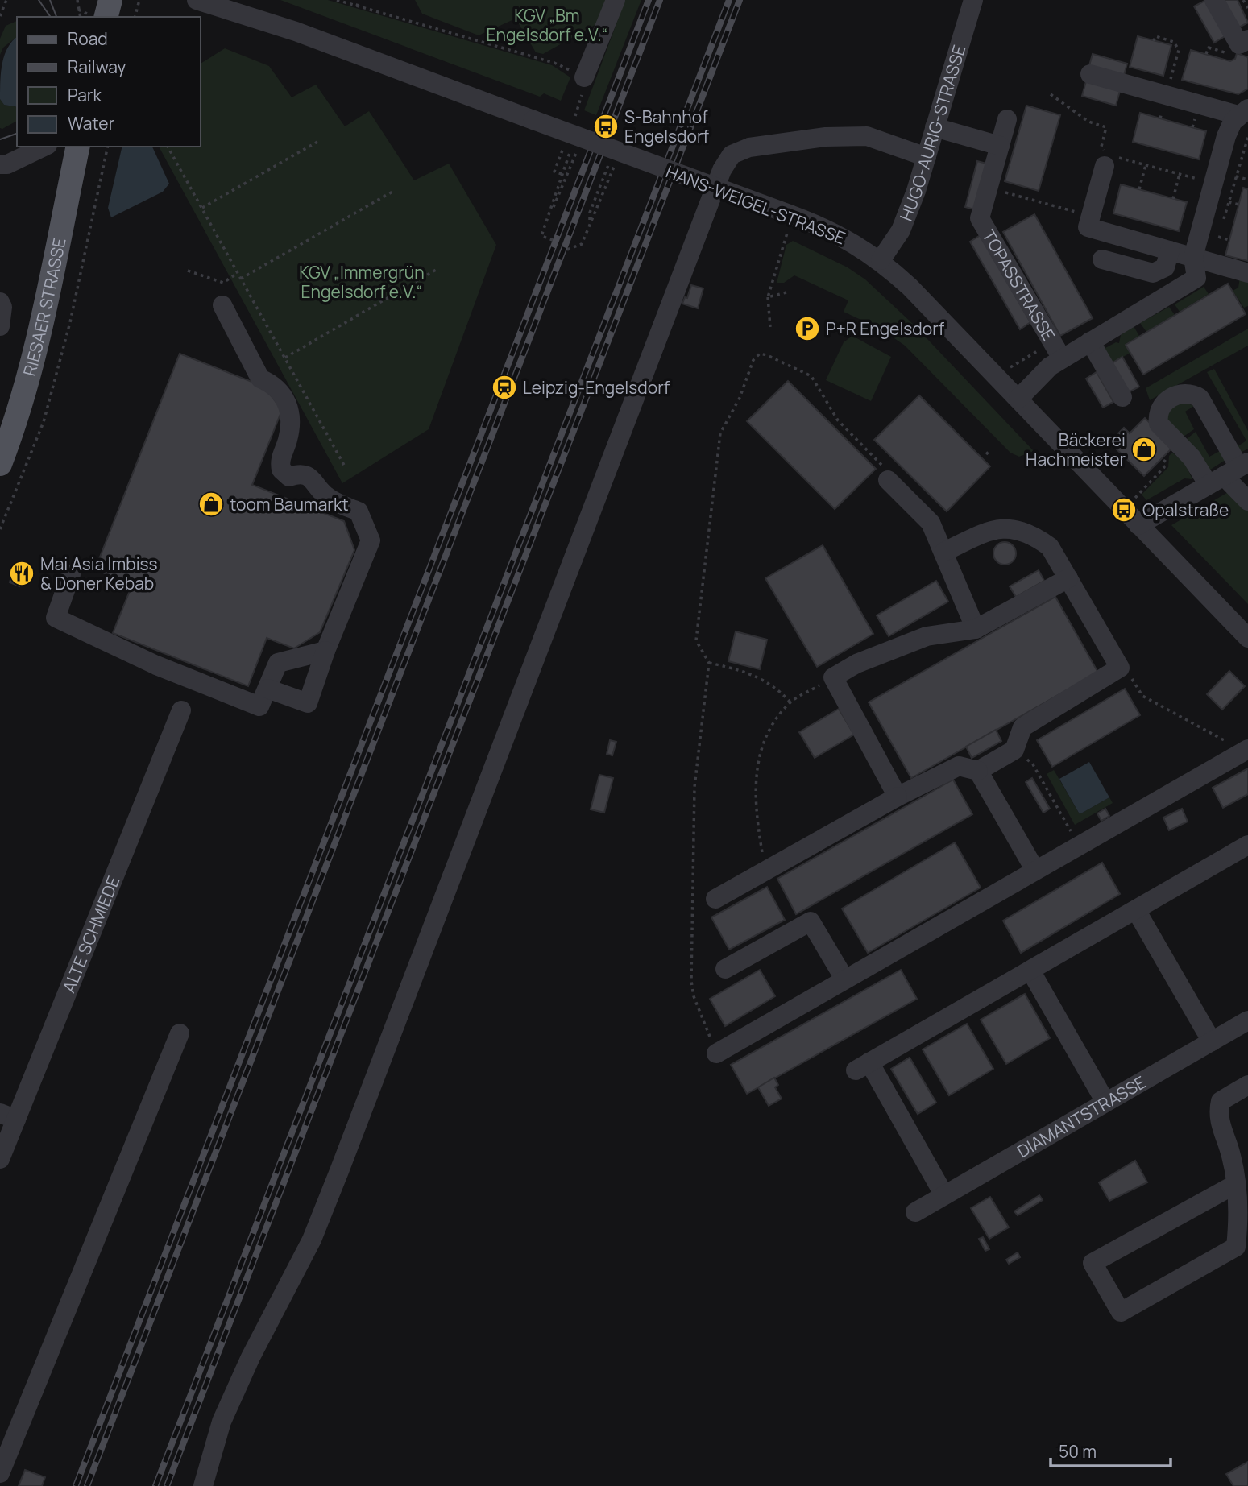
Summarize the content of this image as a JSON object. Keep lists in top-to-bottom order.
{
  "streets": {
    "main road": ["RIESAER STRASSE"],
    "street": [
      "HUGO-AURIG-STRASSE",
      "HANS-WEIGEL-STRASSE",
      "TOPASSTRASSE",
      "ALTE SCHMIEDE",
      "DIAMANTSTRASSE"
    ]
  },
  "crossings": [
    ["HUGO-AURIG-STRASSE", "HANS-WEIGEL-STRASSE"],
    ["HANS-WEIGEL-STRASSE", "TOPASSTRASSE"]
  ],
  "parks": ["KGV „Bm Engelsdorf e.V.“", "KGV „Immergrün Engelsdorf e.V.“"],
  "places": {
    "bus stop": ["S-Bahnhof Engelsdorf", "Opalstraße"],
    "parking": ["P+R Engelsdorf"],
    "station": ["Leipzig-Engelsdorf"],
    "shop": ["Bäckerei Hachmeister", "toom Baumarkt"],
    "restaurant": ["Mai Asia Imbiss & Doner Kebab"]
  },
  "legend": [
    "Road",
    "Railway",
    "Park",
    "Water"
  ],
  "scale_bar": "50 m"
}
